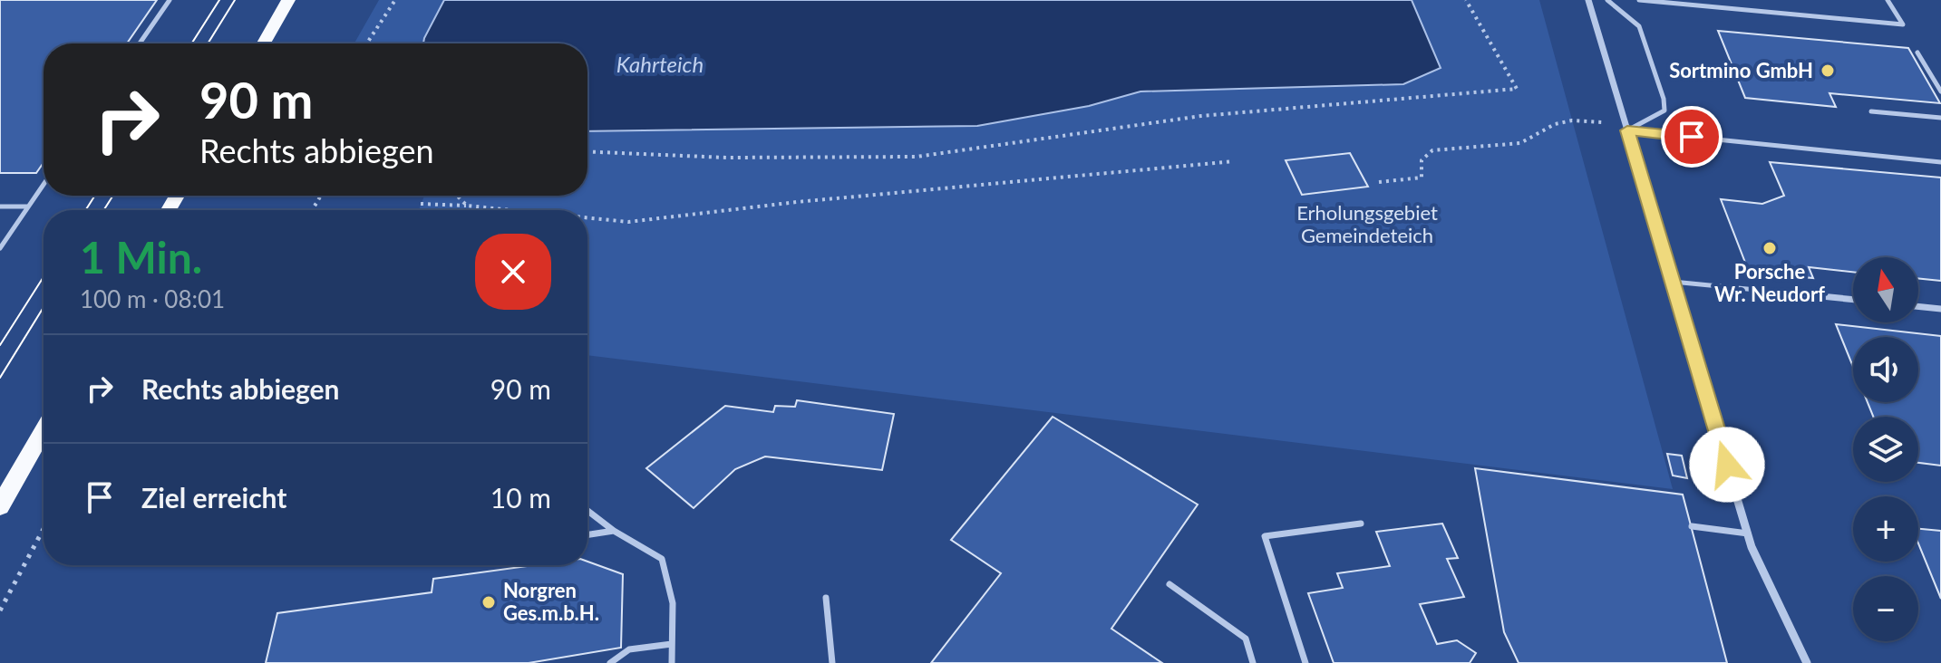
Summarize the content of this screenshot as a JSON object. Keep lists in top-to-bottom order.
{
  "water": ["Kahrteich"],
  "parks": ["Erholungsgebiet Gemeindeteich"],
  "places": ["Sortmino GmbH", "Porsche Wr. Neudorf", "Norgren Ges.m.b.H."],
  "north": "top",
  "page": {
    "turn": ["90 m", "Rechts abbiegen"],
    "heading": ["1 Min.", "100 m · 08:01"],
    "map_buttons": ["+", "−"],
    "list": [
      {
        "name": "Rechts abbiegen",
        "value": "90 m"
      },
      {
        "name": "Ziel erreicht",
        "value": "10 m"
      }
    ]
  }
}
